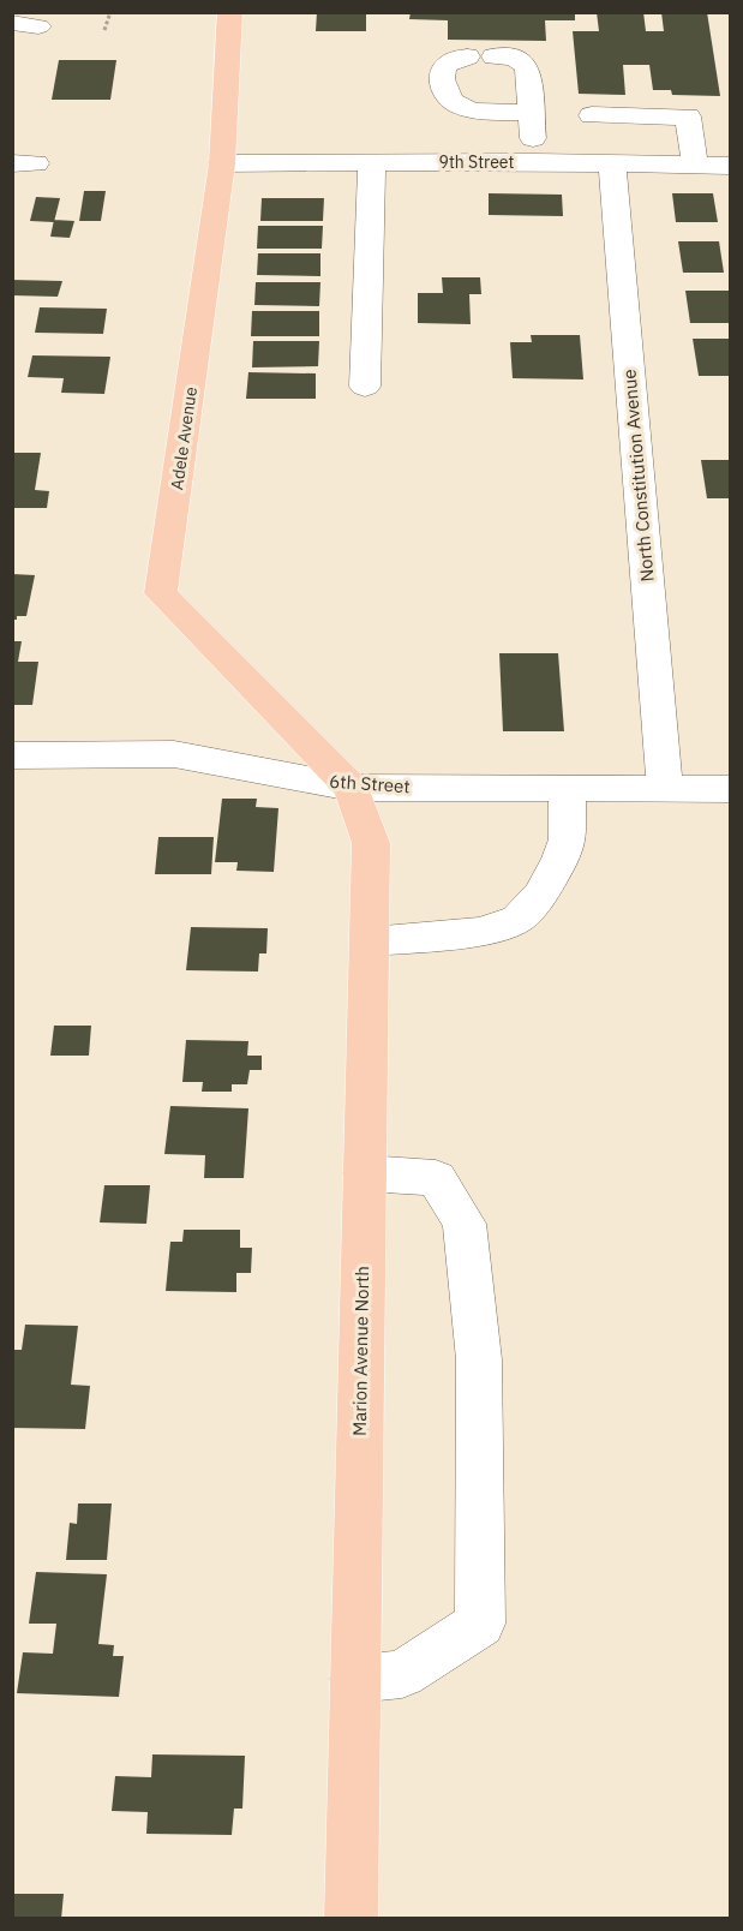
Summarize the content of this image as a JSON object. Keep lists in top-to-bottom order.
{
  "streets": {
    "main road": ["Adele Avenue", "Marion Avenue North"],
    "street": ["9th Street", "North Constitution Avenue", "6th Street"]
  },
  "crossings": [
    ["9th Street", "Adele Avenue"],
    ["9th Street", "North Constitution Avenue"],
    ["Adele Avenue", "6th Street"],
    ["Adele Avenue", "Marion Avenue North"],
    ["North Constitution Avenue", "6th Street"],
    ["6th Street", "Marion Avenue North"]
  ]
}
